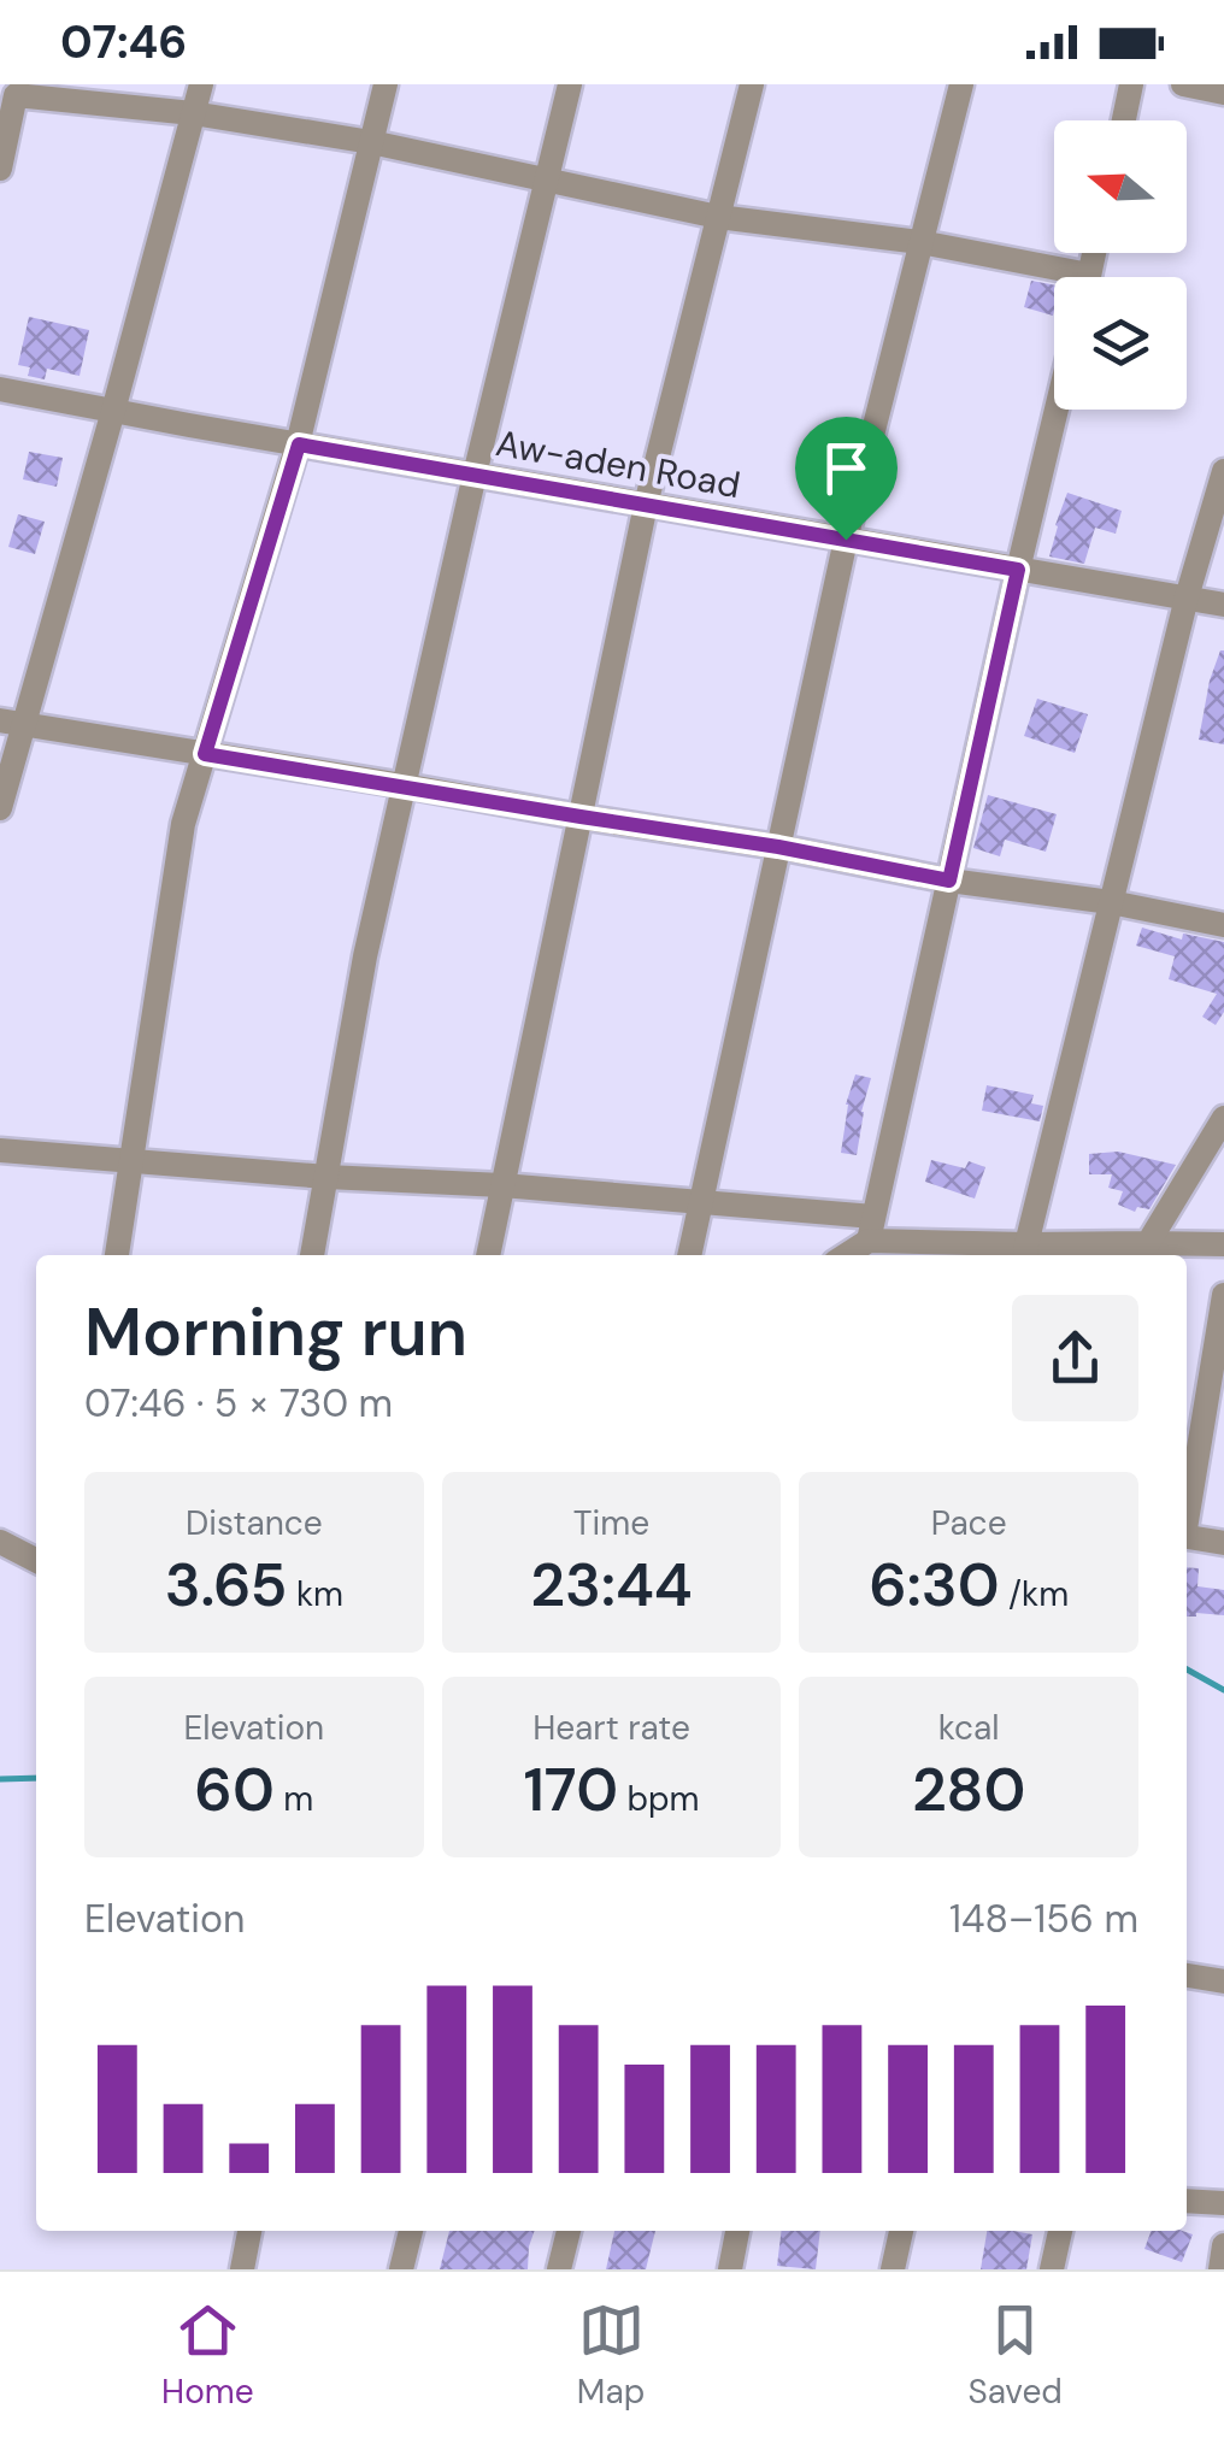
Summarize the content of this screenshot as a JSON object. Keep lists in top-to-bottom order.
{
  "streets": {
    "street": ["Aw-aden Road"]
  },
  "north": "left",
  "page": {
    "status": "07:46",
    "heading": ["Morning run", "07:46 · 5 × 730 m"],
    "stats": [
      ["Distance", "3.65 km"],
      ["Time", "23:44"],
      ["Pace", "6:30 /km"],
      ["Elevation", "60 m"],
      ["Heart rate", "170 bpm"],
      ["kcal", "280"]
    ],
    "chart": ["Elevation", "148–156 m"],
    "tabs": ["Home", "Map", "Saved"]
  }
}
